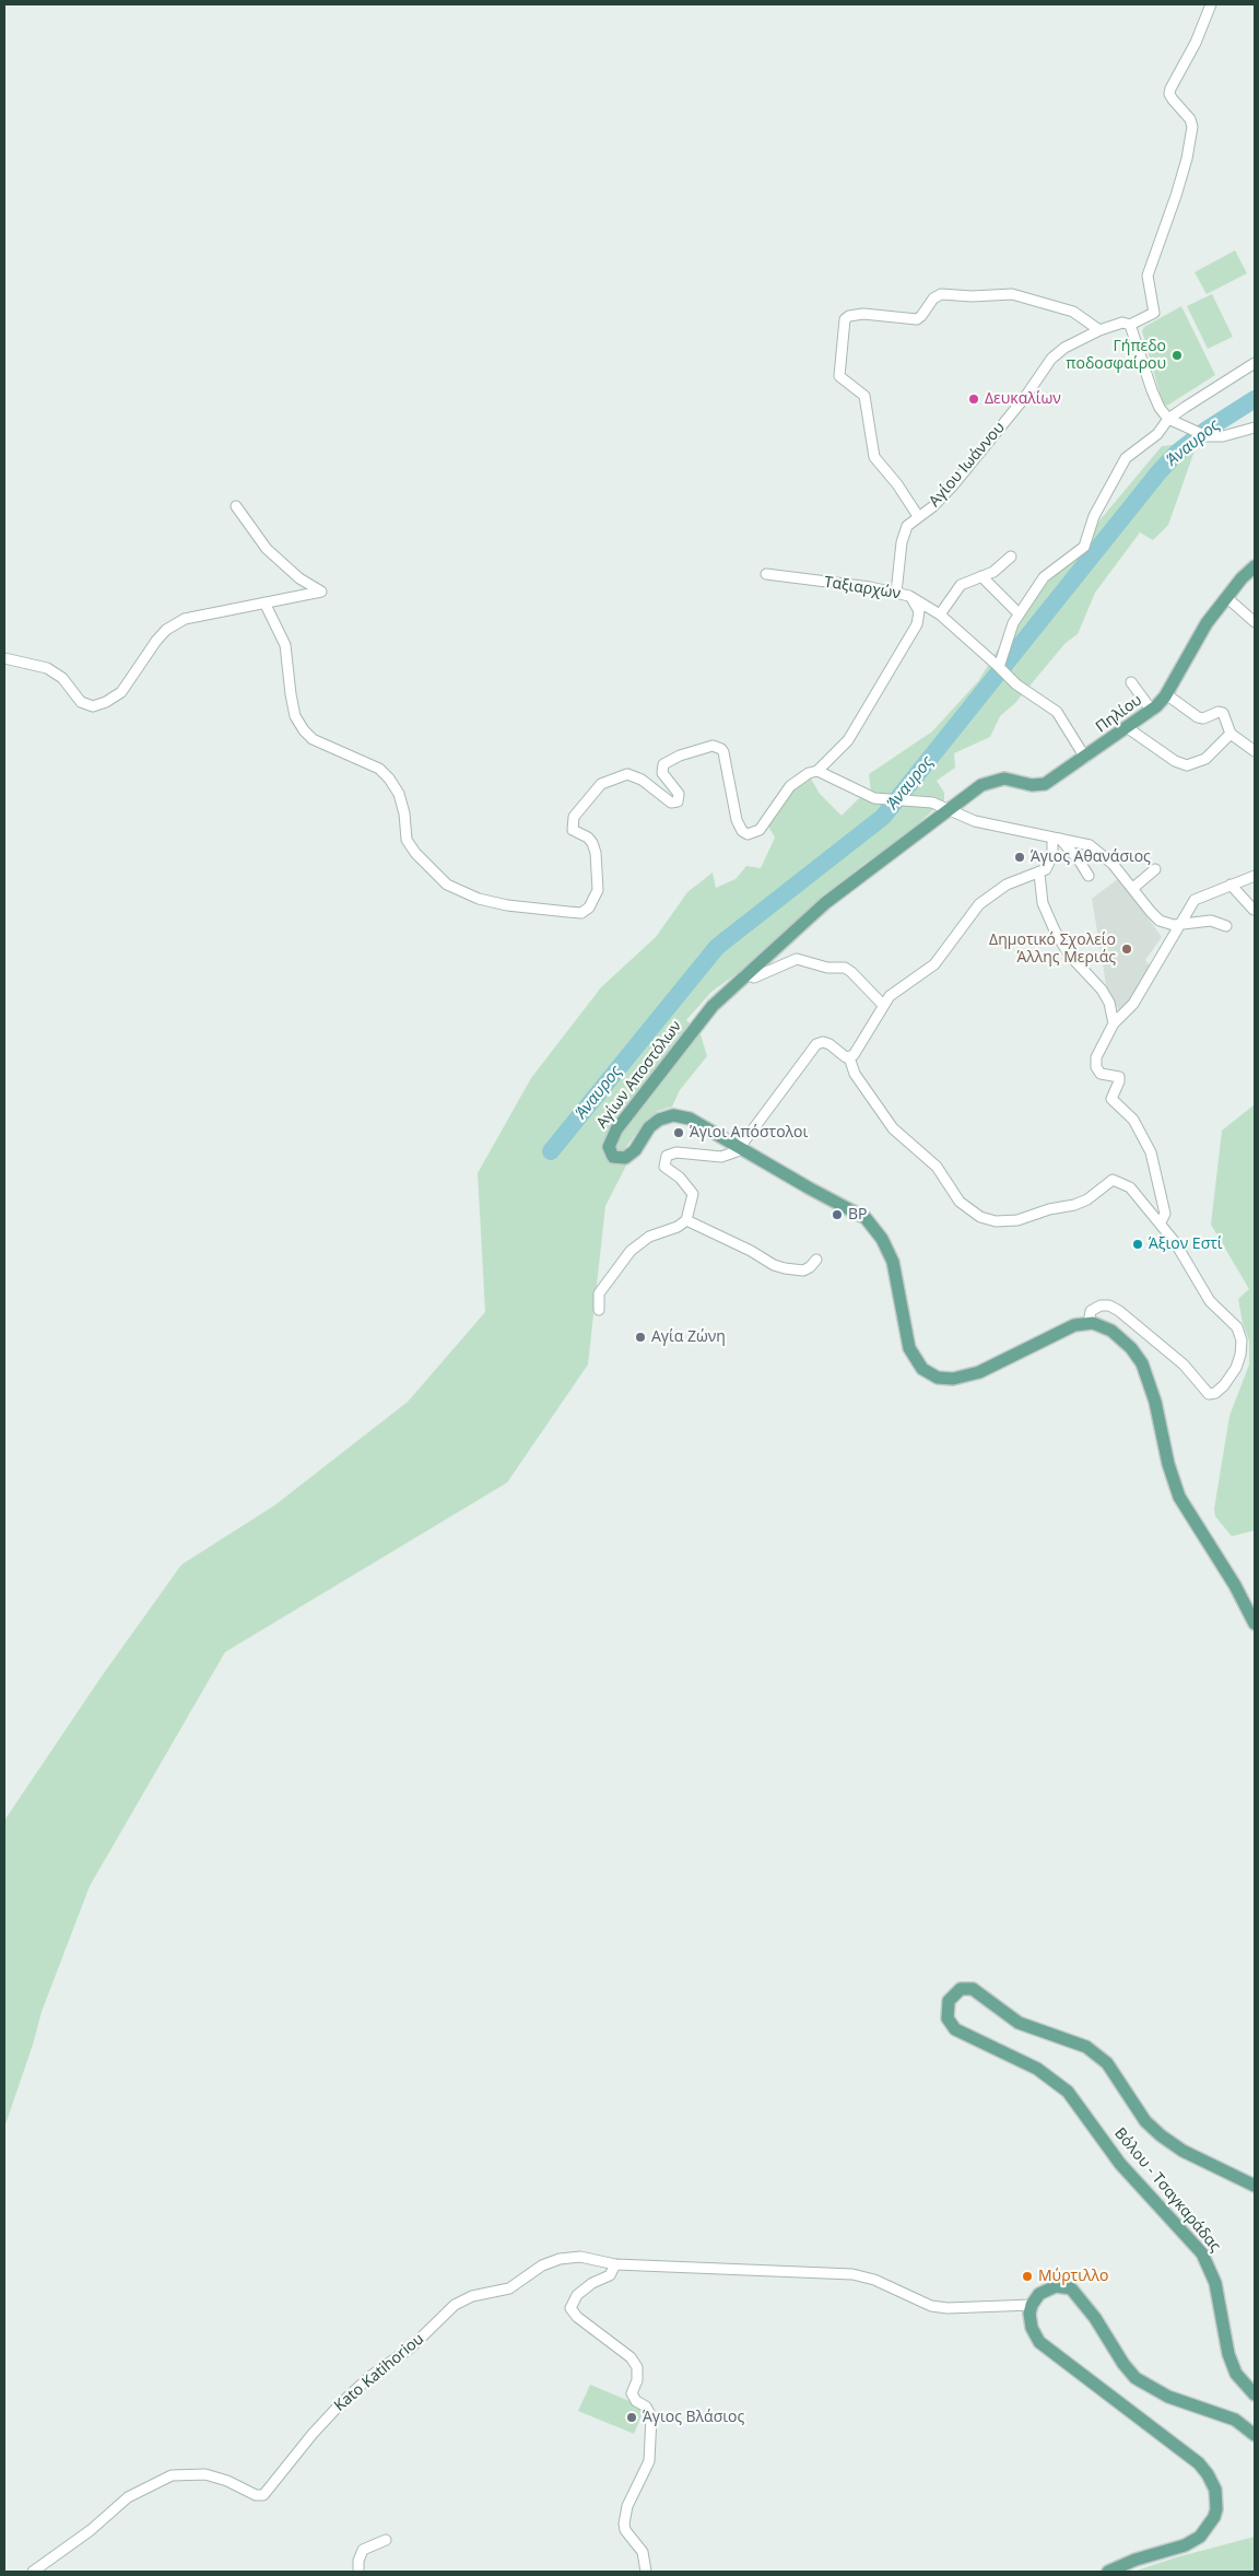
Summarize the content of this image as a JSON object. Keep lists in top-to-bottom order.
{
  "streets": {
    "main road": ["Πηλίου", "Αγίων Αποστόλων", "Βόλου - Τσαγκαράδας"],
    "street": ["Αγίου Ιωάννου", "Ταξιαρχών", "Kato Katihoriou"]
  },
  "crossings": [
    ["Αγίου Ιωάννου", "Ταξιαρχών"],
    ["Ταξιαρχών", "Πηλίου"],
    ["Πηλίου", "Αγίων Αποστόλων"]
  ],
  "water": ["Άναυρος"],
  "places": [
    "Γήπεδο ποδοσφαίρου",
    "Δευκαλίων",
    "Άγιος Αθανάσιος",
    "Δημοτικό Σχολείο Άλλης Μεριάς",
    "Άγιοι Απόστολοι",
    "BP",
    "Άξιον Εστί",
    "Αγία Ζώνη",
    "Μύρτιλλο",
    "Άγιος Βλάσιος"
  ]
}
